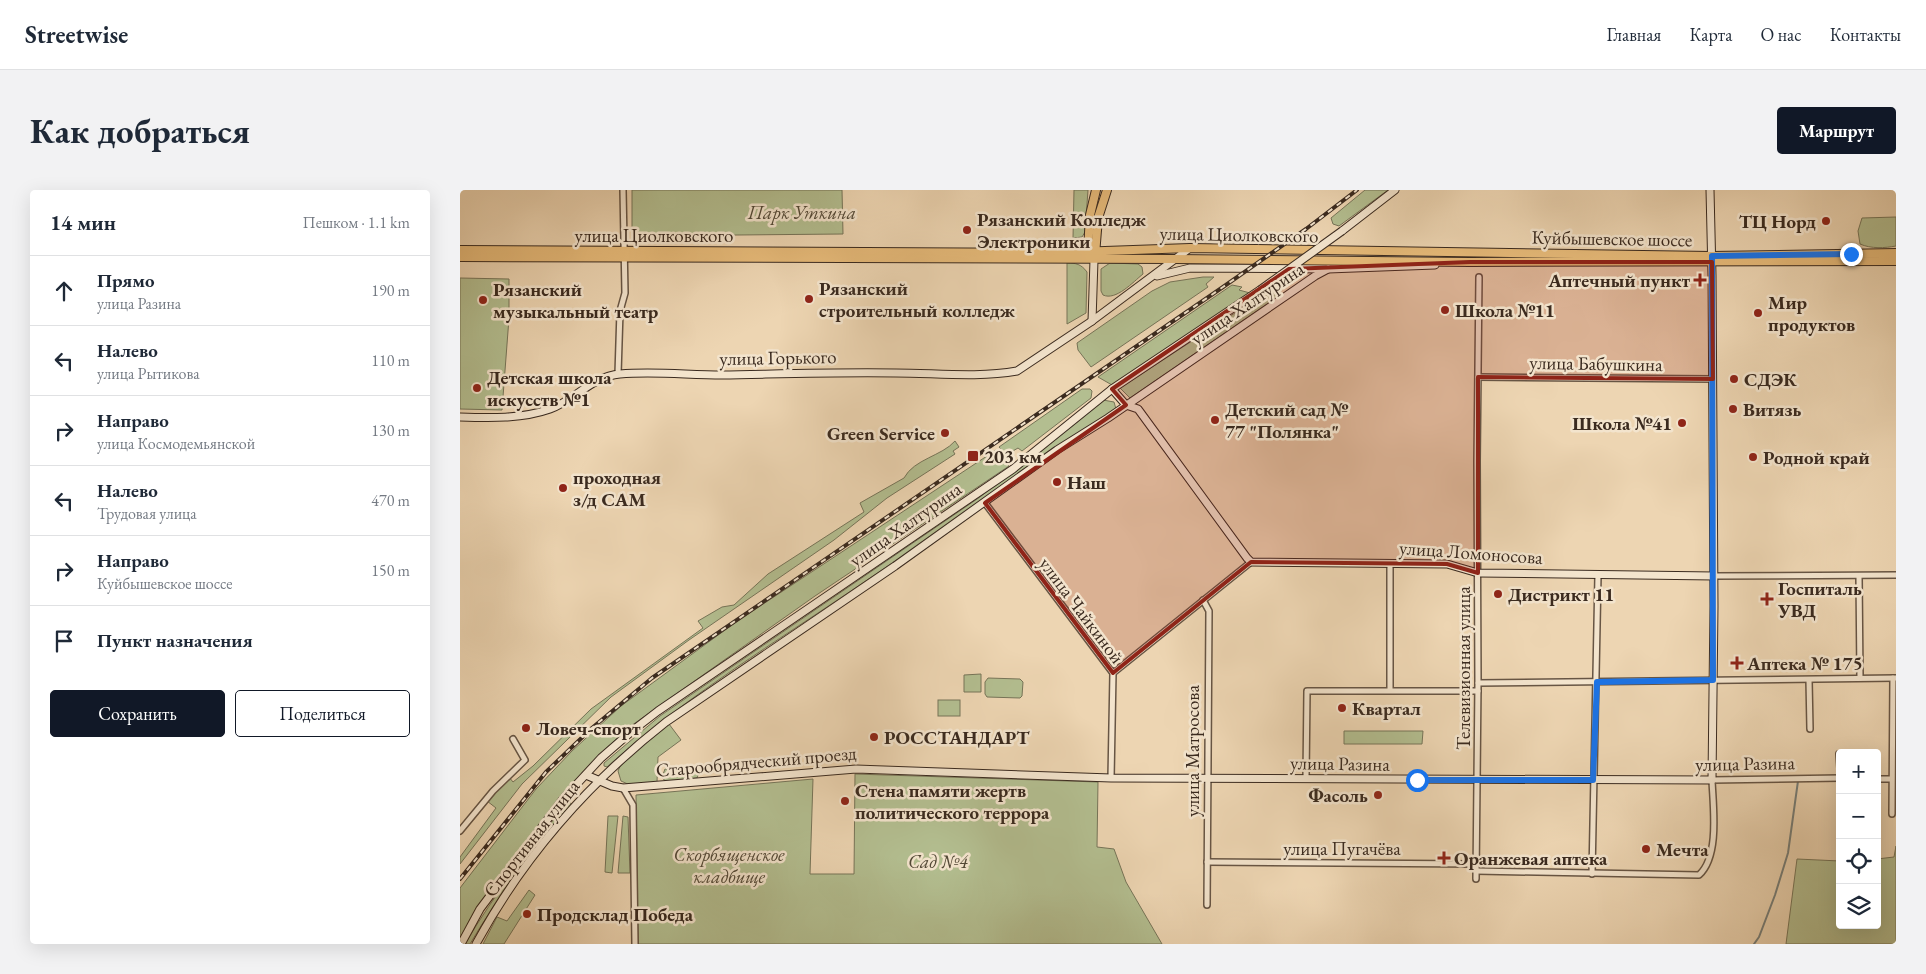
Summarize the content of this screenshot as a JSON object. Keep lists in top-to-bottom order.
{
  "streets": {
    "main road": ["улица Циолковского", "Куйбышевское шоссе"],
    "street": [
      "улица Халтурина",
      "улица Горького",
      "улица Бабушкина",
      "улица Ломоносова",
      "улица Чайкиной",
      "Телевизионная улица",
      "улица Матросова",
      "Старообрядческий проезд",
      "улица Разина",
      "Спортивная улица",
      "улица Пугачёва"
    ]
  },
  "crossings": [
    ["улица Циолковского", "Куйбышевское шоссе"],
    ["улица Циолковского", "улица Горького"],
    ["Куйбышевское шоссе", "улица Халтурина"],
    ["Куйбышевское шоссе", "улица Горького"],
    ["улица Халтурина", "улица Чайкиной"],
    ["улица Халтурина", "Старообрядческий проезд"],
    ["улица Халтурина", "Спортивная улица"],
    ["улица Бабушкина", "Телевизионная улица"],
    ["улица Ломоносова", "Телевизионная улица"],
    ["улица Чайкиной", "Старообрядческий проезд"],
    ["улица Чайкиной", "улица Разина"],
    ["Телевизионная улица", "улица Разина"],
    ["Телевизионная улица", "улица Пугачёва"],
    ["улица Матросова", "улица Разина"],
    ["улица Матросова", "улица Пугачёва"],
    ["Старообрядческий проезд", "улица Разина"],
    ["Старообрядческий проезд", "Спортивная улица"]
  ],
  "parks": ["Парк Уткина", "Скорбященское кладбище", "Сад №4"],
  "places": {
    "other": [
      "ТЦ Норд",
      "Рязанский Колледж Электроники",
      "Рязанский строительный колледж",
      "Рязанский музыкальный театр",
      "Школа №11",
      "Мир продуктов",
      "СДЭК",
      "Детская школа искусств №1",
      "Витязь",
      "Детский сад № 77 \"Полянка\"",
      "Школа №41",
      "Green Service",
      "Родной край",
      "Наш",
      "проходная з/д САМ",
      "Дистрикт 11",
      "Квартал",
      "Ловеч-спорт",
      "РОССТАНДАРТ",
      "Фасоль",
      "Стена памяти жертв политического террора",
      "Мечта",
      "Продсклад Победа"
    ],
    "health": [
      "Аптечный пункт",
      "Госпиталь УВД",
      "Аптека № 175",
      "Оранжевая аптека"
    ],
    "transit": ["203 км"]
  },
  "page": {
    "header": "Streetwise",
    "nav": [
      "Главная",
      "Карта",
      "О нас",
      "Контакты"
    ],
    "buttons": [
      "Маршрут",
      ["Сохранить", "Поделиться"]
    ],
    "title": "Как добраться",
    "heading": ["14 мин", "Пешком · 1.1 km"],
    "list": [
      ["Прямо", "улица Разина", "190 m"],
      ["Налево", "улица Рытикова", "110 m"],
      ["Направо", "улица Космодемьянской", "130 m"],
      ["Налево", "Трудовая улица", "470 m"],
      ["Направо", "Куйбышевское шоссе", "150 m"],
      "Пункт назначения"
    ],
    "map_buttons": ["+", "−"]
  }
}
